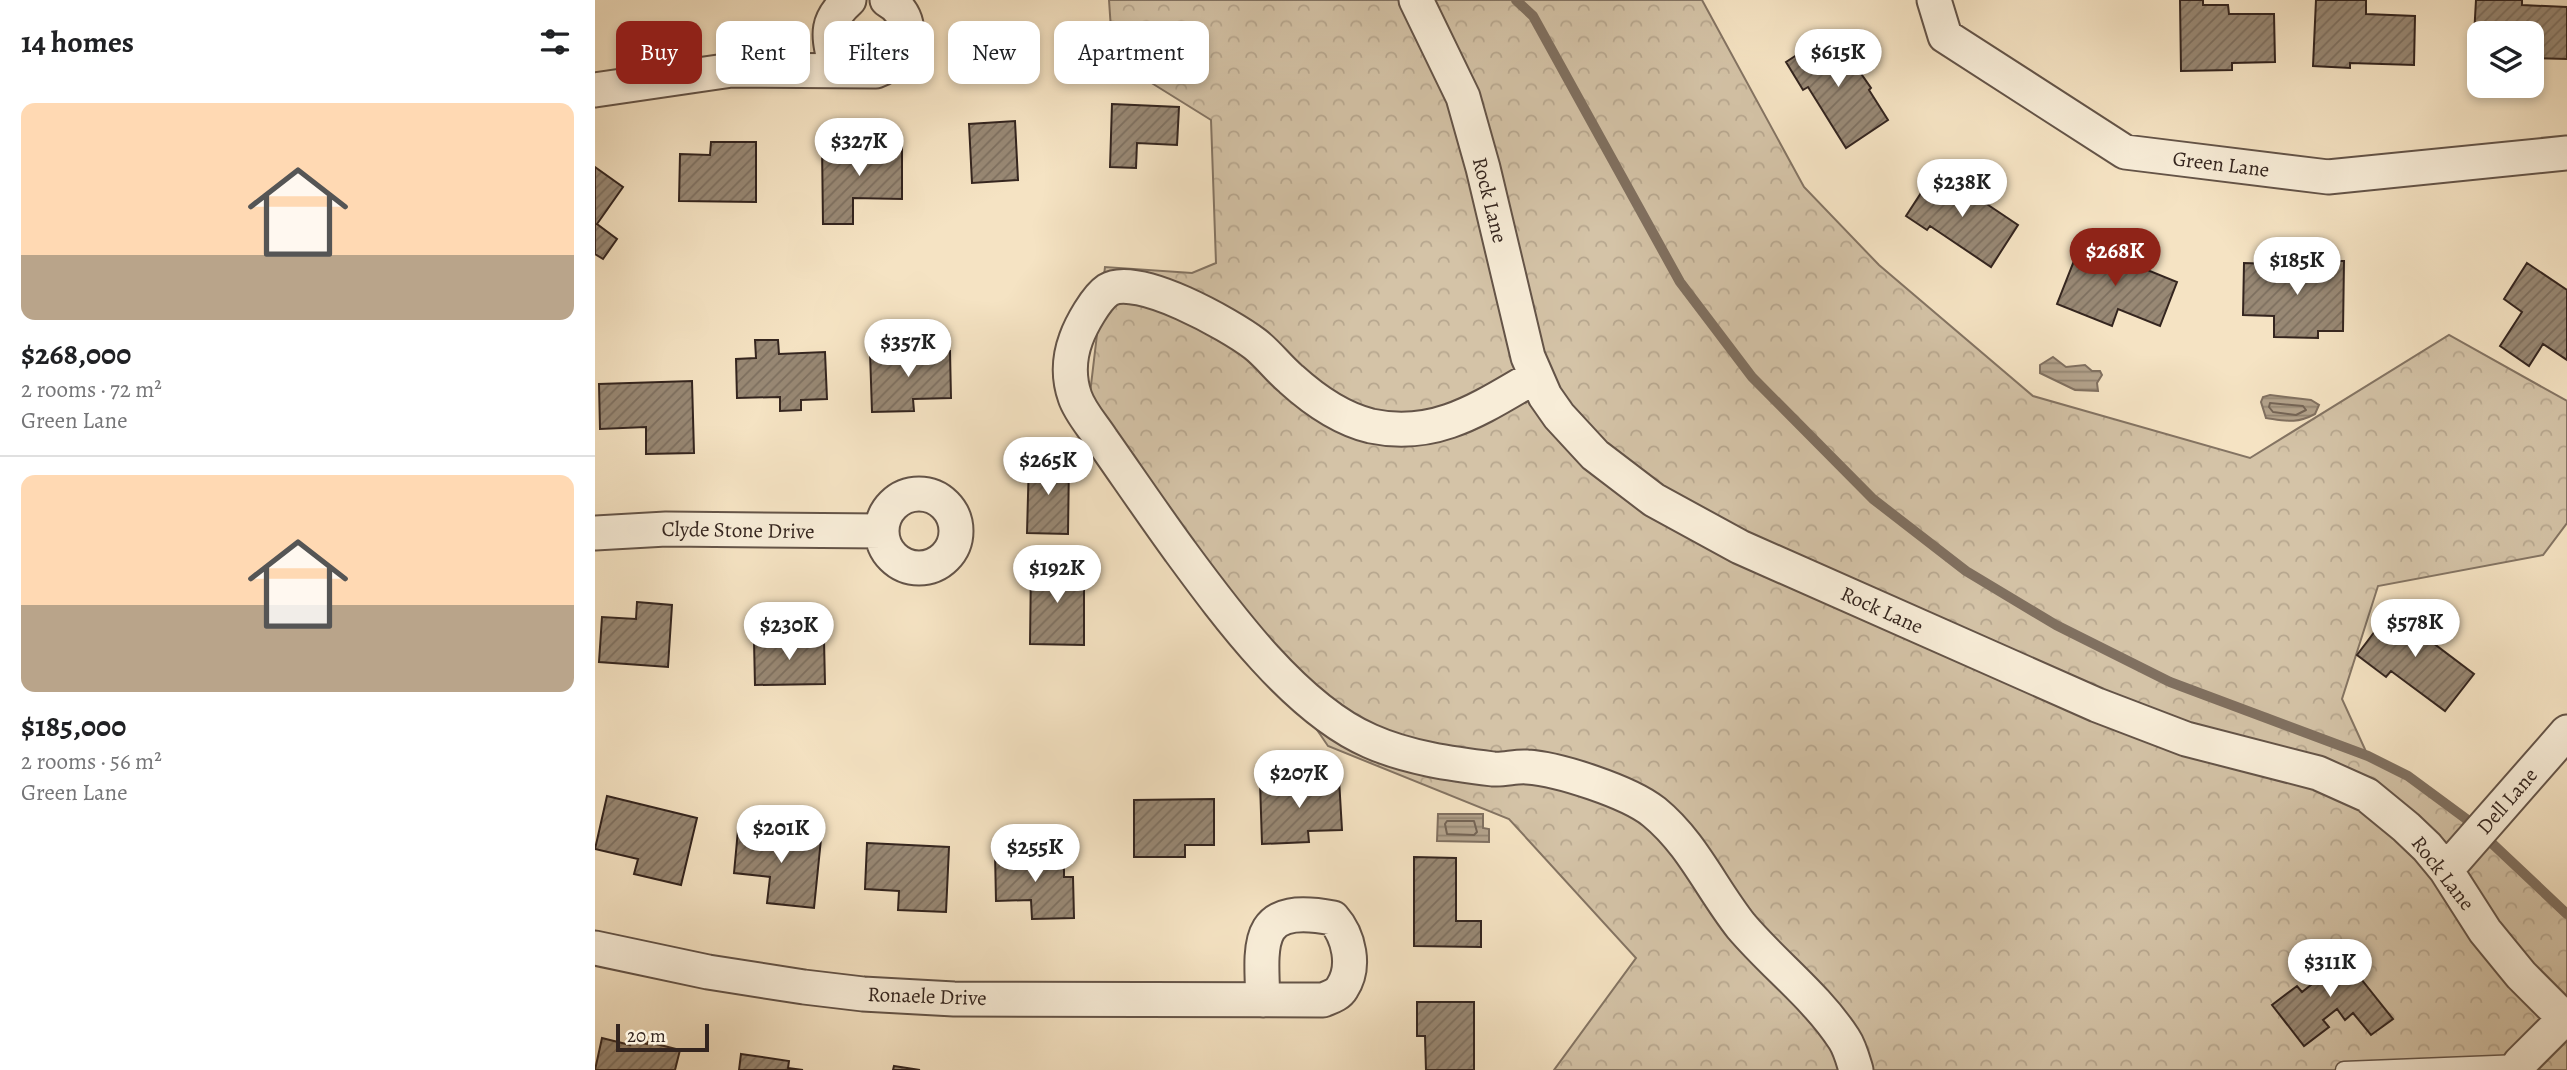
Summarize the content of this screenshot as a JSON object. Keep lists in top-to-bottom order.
{
  "streets": {
    "street": [
      "Green Lane",
      "Rock Lane",
      "Clyde Stone Drive",
      "Dell Lane",
      "Ronaele Drive"
    ]
  },
  "crossings": [
    ["Rock Lane", "Dell Lane"]
  ],
  "scale_bar": "20 m",
  "page": {
    "heading": "14 homes",
    "chip": [
      "Buy",
      "Rent",
      "Filters",
      "New",
      "Apartment"
    ],
    "price": [
      "$615K",
      "$327K",
      "$238K",
      "$268K",
      "$185K",
      "$357K",
      "$265K",
      "$192K",
      "$578K",
      "$230K",
      "$207K",
      "$201K",
      "$255K",
      "$311K"
    ],
    "list": [
      {
        "name": "$268,000",
        "note": "2 rooms · 72 m² · Green Lane"
      },
      {
        "name": "$185,000",
        "note": "2 rooms · 56 m² · Green Lane"
      }
    ],
    "scale": "20 m"
  }
}
